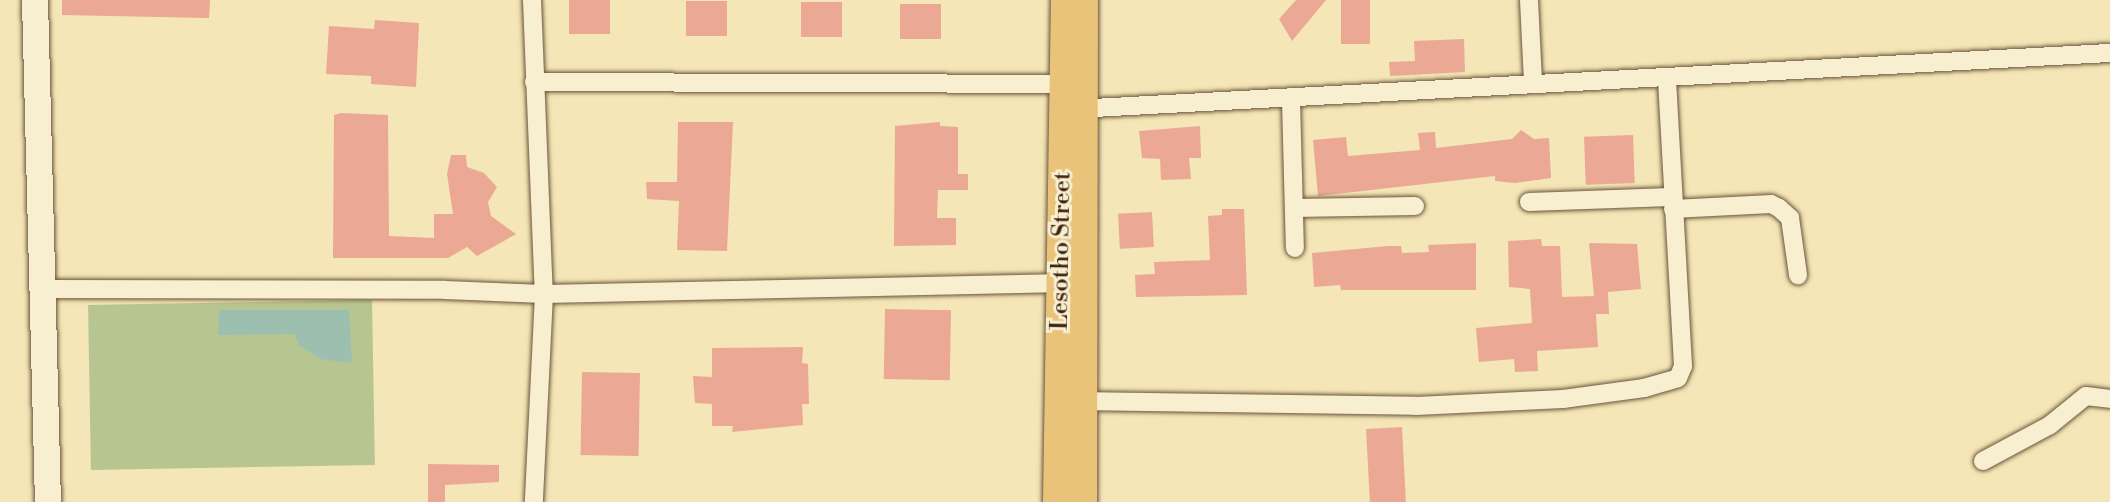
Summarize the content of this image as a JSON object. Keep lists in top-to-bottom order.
{
  "streets": {
    "main road": ["Lesotho Street"]
  }
}
